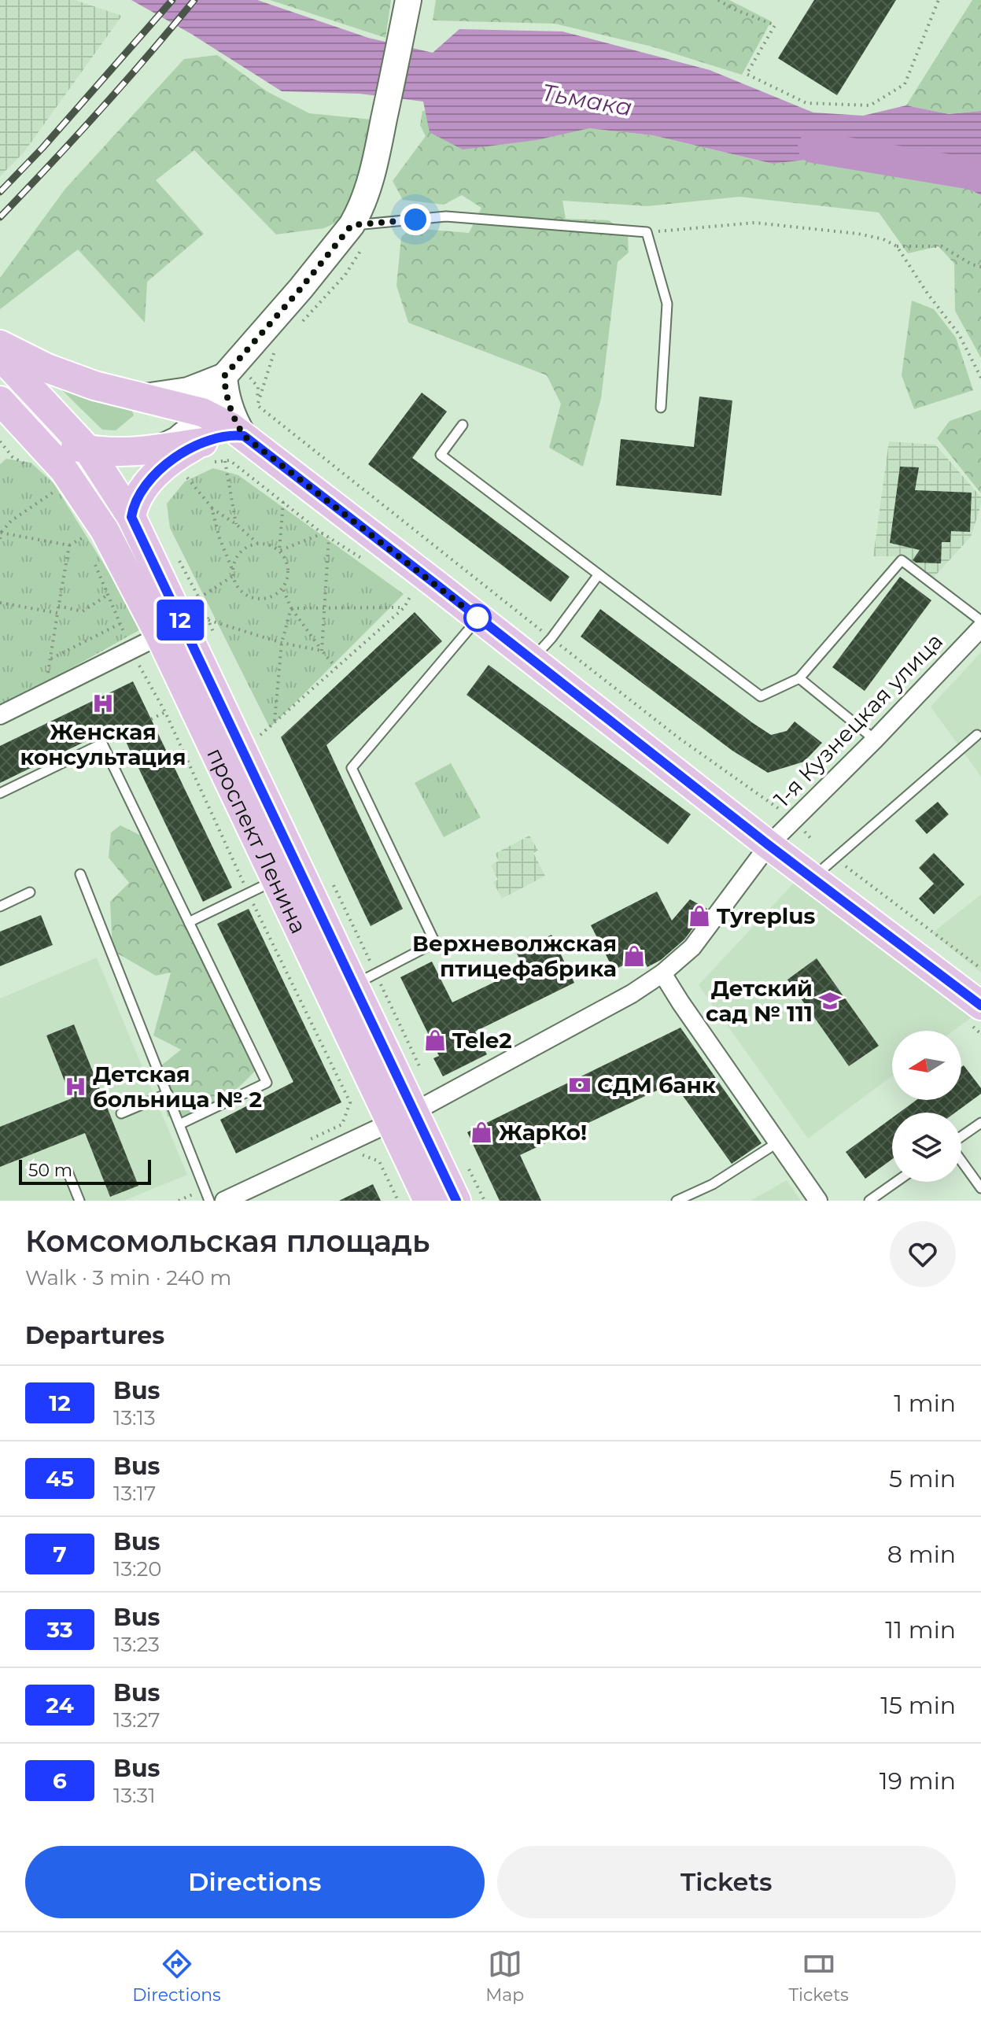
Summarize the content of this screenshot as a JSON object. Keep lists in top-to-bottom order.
{
  "streets": {
    "main road": ["проспект Ленина"],
    "street": ["1-я Кузнецкая улица"]
  },
  "crossings": [
    ["1-я Кузнецкая улица", "проспект Ленина"]
  ],
  "water": ["Тьмака"],
  "places": {
    "hospital": ["Женская консультация", "Детская больница № 2"],
    "shop": [
      "Tyreplus",
      "Верхневолжская птицефабрика",
      "Tele2",
      "ЖарКо!"
    ],
    "school or university": ["Детский сад № 111"],
    "bank": ["СДМ банк"]
  },
  "lines": ["bus line 12"],
  "scale_bar": "50 m",
  "north": "left",
  "page": {
    "on_map": "12",
    "scale": "50 m",
    "heading": [
      ["Комсомольская площадь", "Walk · 3 min · 240 m"],
      "Departures"
    ],
    "list": [
      {
        "mark": "12",
        "name": "Bus",
        "note": "13:13",
        "value": "1 min"
      },
      {
        "mark": "45",
        "name": "Bus",
        "note": "13:17",
        "value": "5 min"
      },
      {
        "mark": "7",
        "name": "Bus",
        "note": "13:20",
        "value": "8 min"
      },
      {
        "mark": "33",
        "name": "Bus",
        "note": "13:23",
        "value": "11 min"
      },
      {
        "mark": "24",
        "name": "Bus",
        "note": "13:27",
        "value": "15 min"
      },
      {
        "mark": "6",
        "name": "Bus",
        "note": "13:31",
        "value": "19 min"
      }
    ],
    "buttons": ["Directions", "Tickets"],
    "tabs": ["Directions", "Map", "Tickets"]
  }
}
